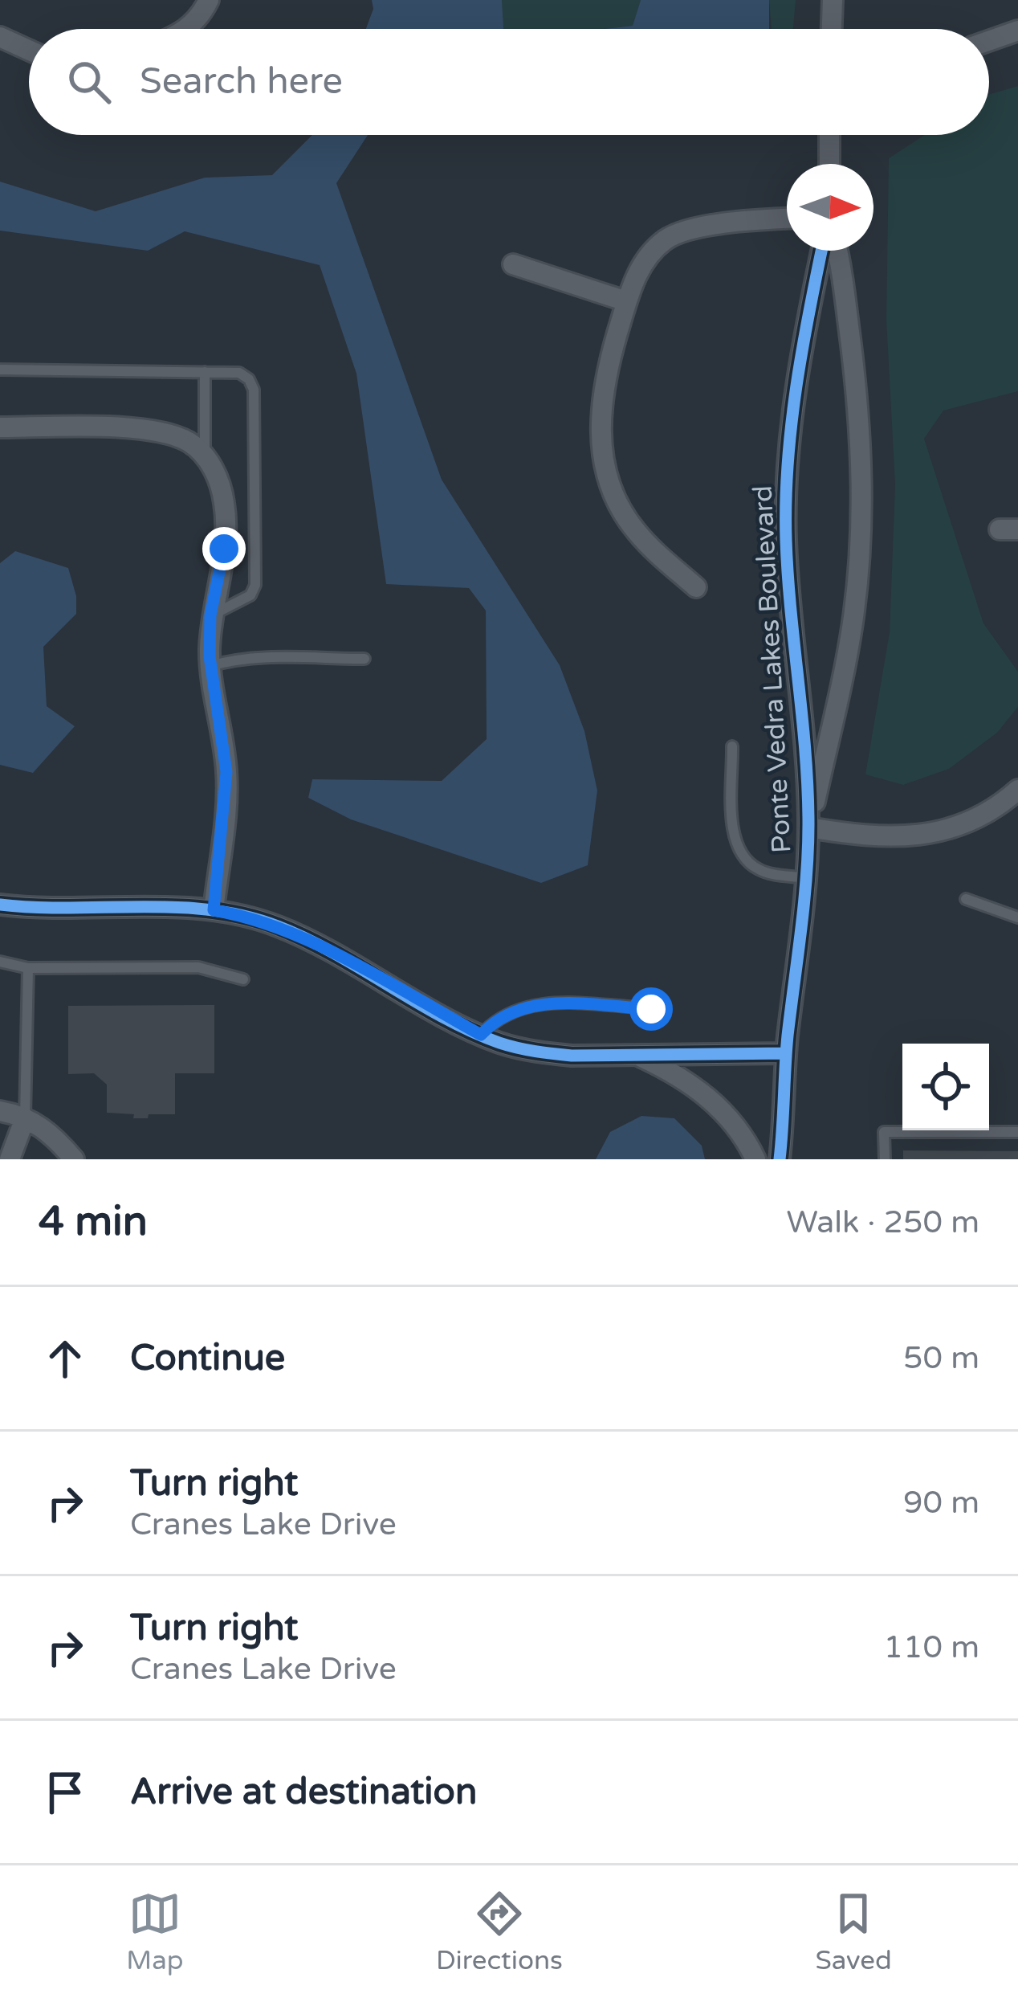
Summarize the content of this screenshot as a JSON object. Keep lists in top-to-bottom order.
{
  "streets": {
    "street": ["Ponte Vedra Lakes Boulevard"]
  },
  "north": "right",
  "page": {
    "search": "Search here",
    "heading": ["4 min", "Walk · 250 m"],
    "list": [
      ["Continue", "50 m"],
      ["Turn right", "Cranes Lake Drive", "90 m"],
      ["Turn right", "Cranes Lake Drive", "110 m"],
      "Arrive at destination"
    ],
    "nav": ["Map", "Directions", "Saved"]
  }
}
